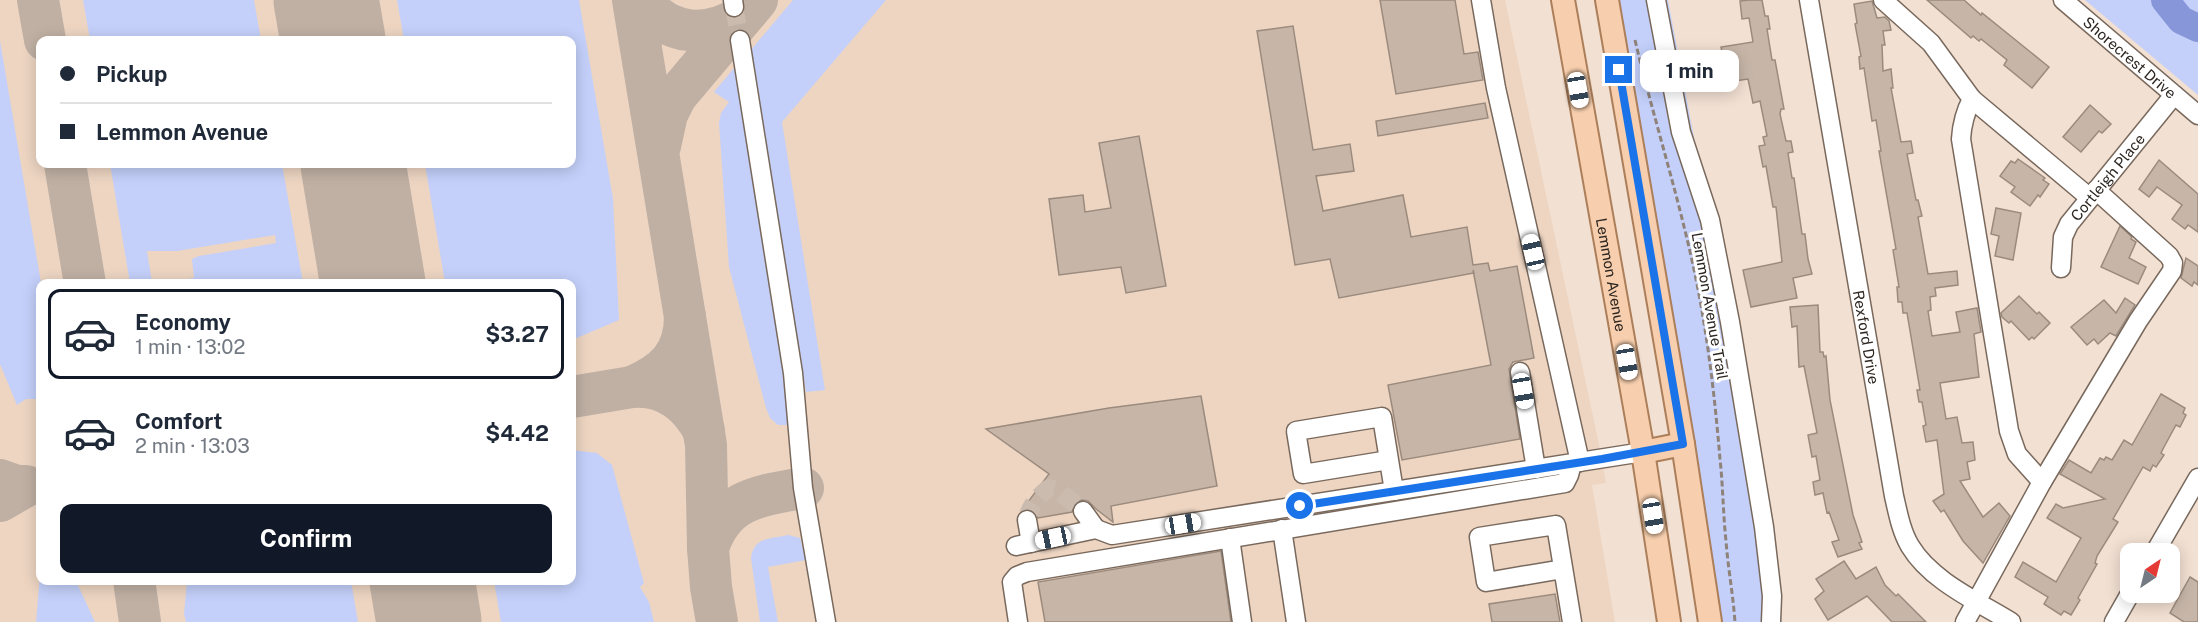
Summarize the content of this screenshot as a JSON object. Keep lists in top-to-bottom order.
{
  "streets": {
    "main road": ["Lemmon Avenue"],
    "street": ["Shorecrest Drive", "Cortleigh Place", "Rexford Drive"],
    "path": ["Lemmon Avenue Trail"]
  },
  "crossings": [
    ["Shorecrest Drive", "Cortleigh Place"]
  ],
  "north": "top right",
  "page": {
    "banner": ["Pickup", "Lemmon Avenue"],
    "bubble": "1 min",
    "list": [
      {
        "name": "Economy",
        "note": "1 min · 13:02",
        "value": "$3.27"
      },
      {
        "name": "Comfort",
        "note": "2 min · 13:03",
        "value": "$4.42"
      }
    ],
    "buttons": "Confirm"
  }
}
